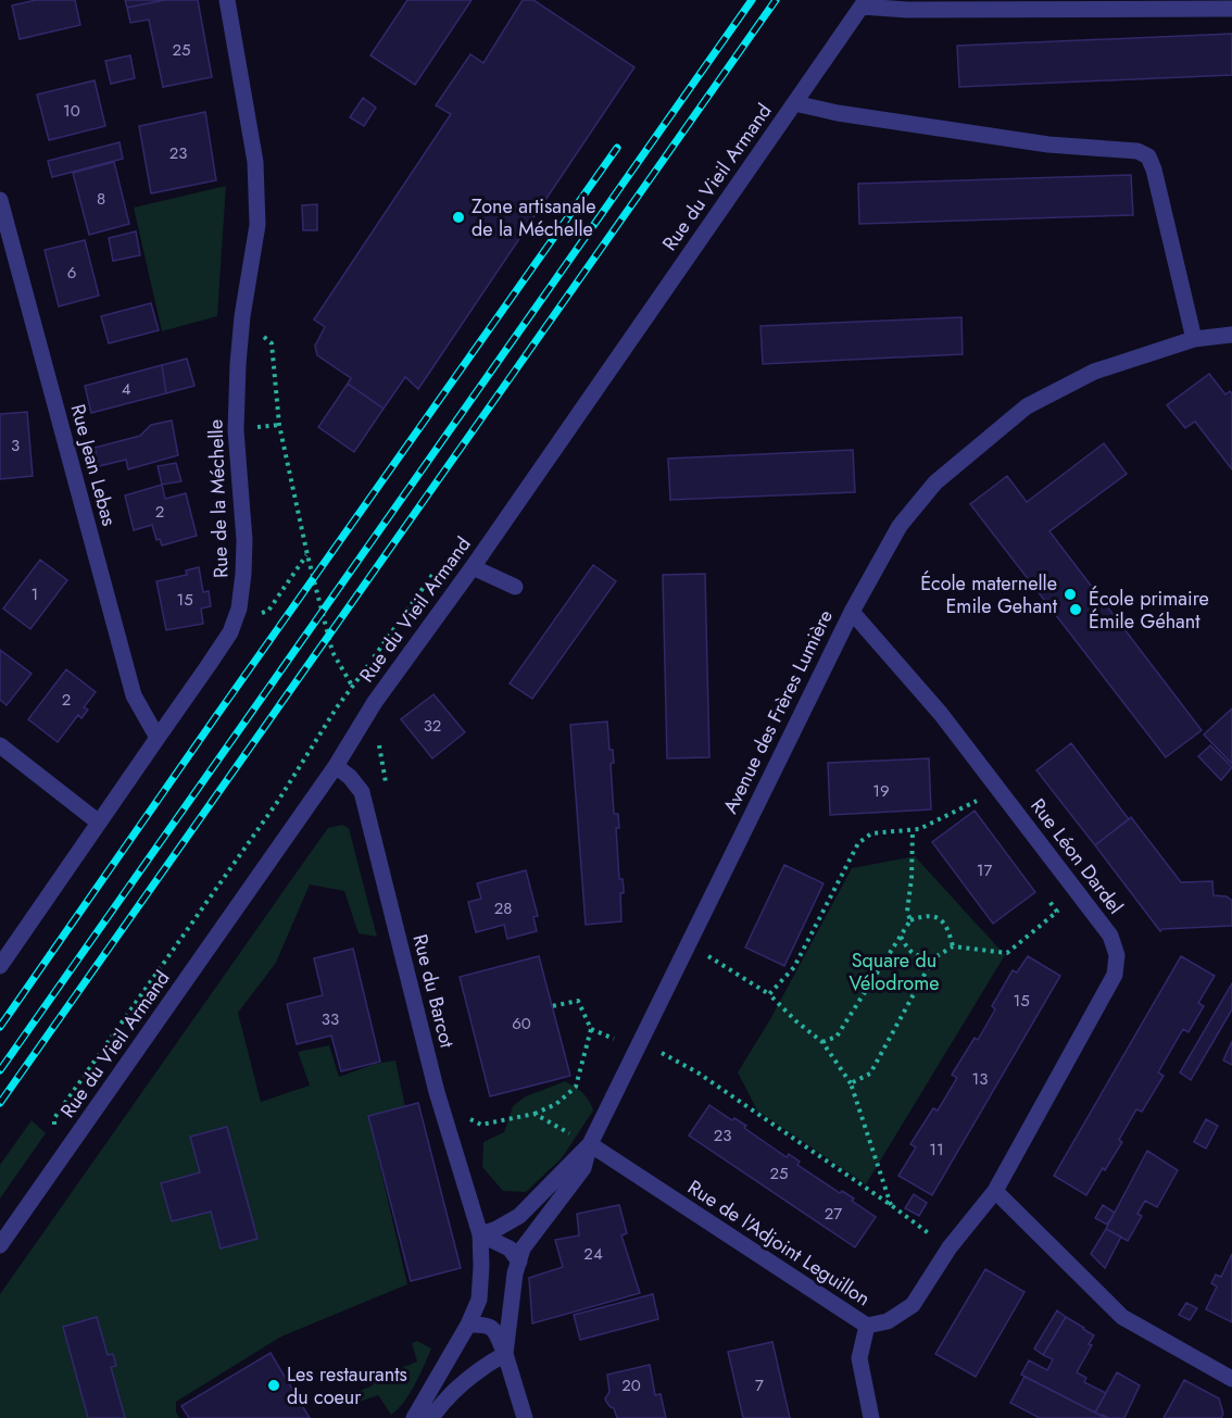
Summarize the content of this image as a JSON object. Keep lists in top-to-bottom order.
{
  "streets": {
    "street": [
      "Rue du Vieil Armand",
      "Rue Jean Lebas",
      "Rue de la Méchelle",
      "Avenue des Frères Lumière",
      "Rue Léon Dardel",
      "Rue du Barcot",
      "Rue de l'Adjoint Leguillon"
    ]
  },
  "crossings": [
    ["Rue du Vieil Armand", "Rue du Barcot"],
    ["Rue Jean Lebas", "Rue de la Méchelle"],
    ["Avenue des Frères Lumière", "Rue Léon Dardel"],
    ["Avenue des Frères Lumière", "Rue du Barcot"],
    ["Avenue des Frères Lumière", "Rue de l'Adjoint Leguillon"],
    ["Rue Léon Dardel", "Rue de l'Adjoint Leguillon"]
  ],
  "parks": ["Square du Vélodrome"],
  "places": [
    "Zone artisanale de la Méchelle",
    "École maternelle Emile Gehant",
    "École primaire Émile Géhant",
    "Les restaurants du coeur"
  ],
  "house_numbers": [
    "25",
    "10",
    "23",
    "8",
    "6",
    "4",
    "3",
    "2",
    "1",
    "15",
    "2",
    "32",
    "19",
    "17",
    "28",
    "15",
    "33",
    "60",
    "13",
    "23",
    "11",
    "25",
    "27",
    "24",
    "20",
    "7"
  ]
}
